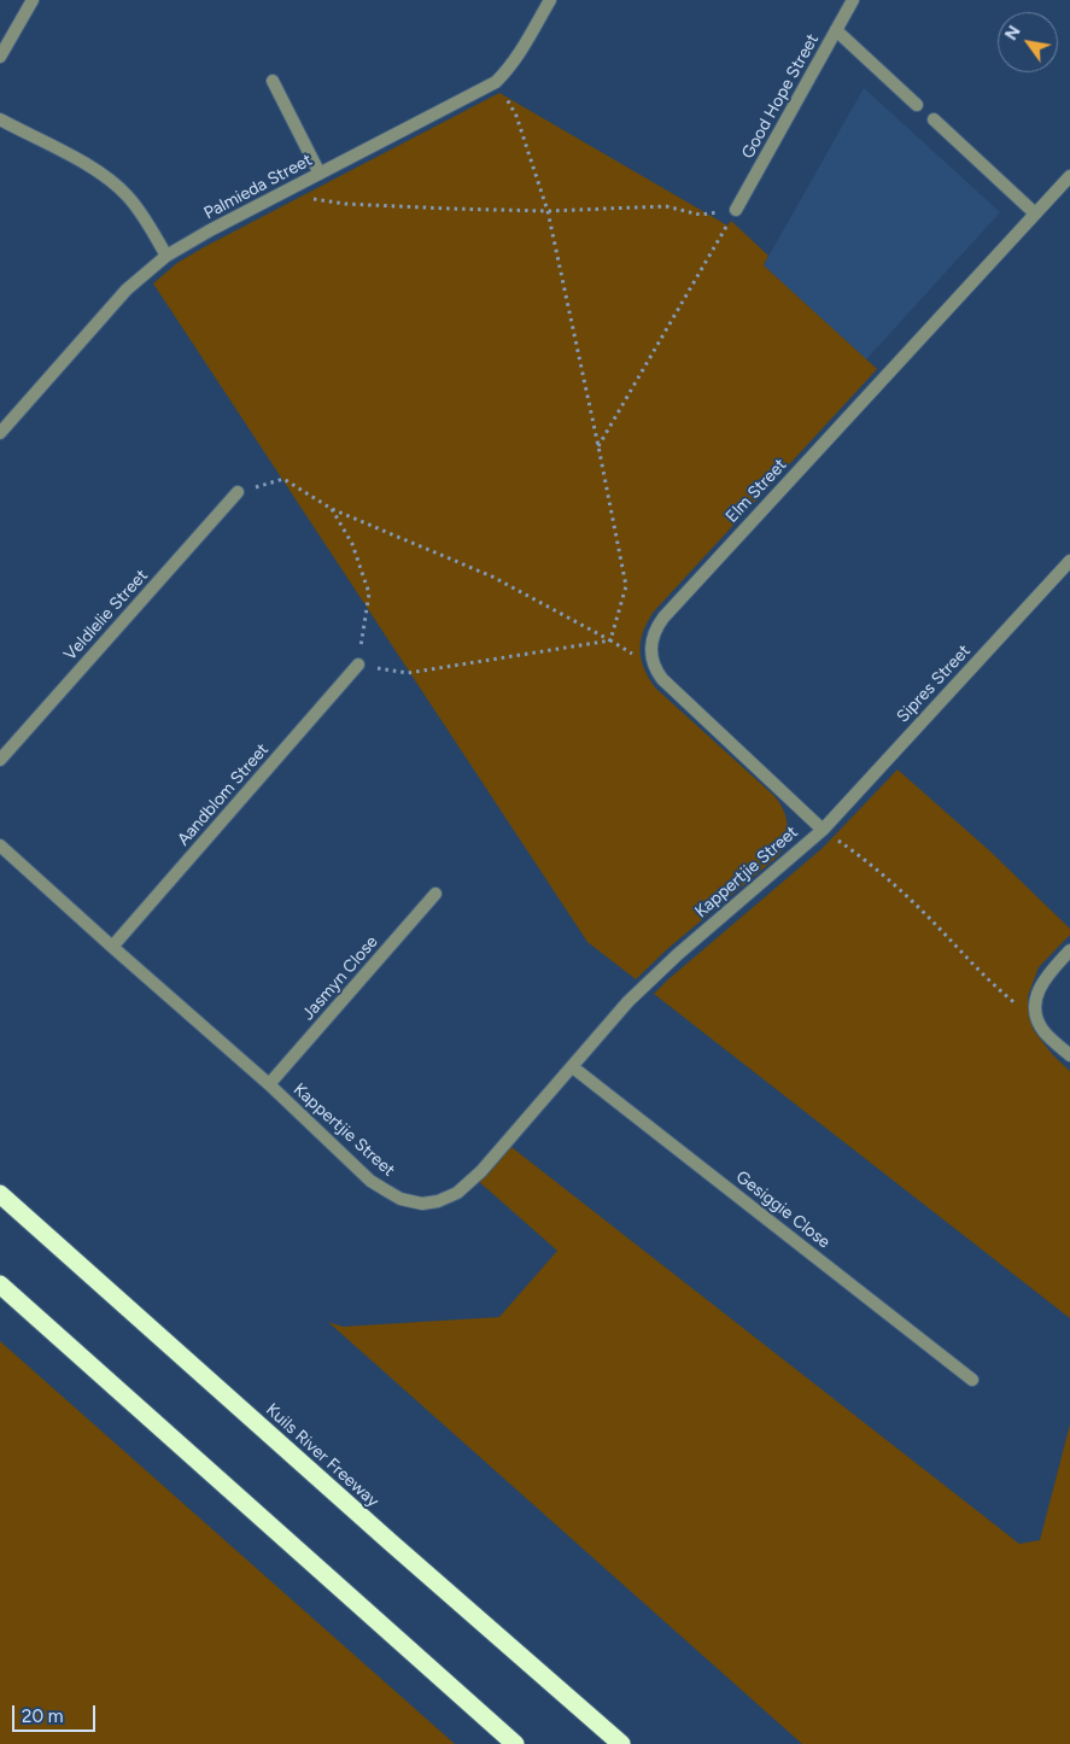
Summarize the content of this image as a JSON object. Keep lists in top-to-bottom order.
{
  "streets": {
    "highway": ["Kuils River Freeway"],
    "street": [
      "Good Hope Street",
      "Palmieda Street",
      "Elm Street",
      "Veldlelie Street",
      "Sipres Street",
      "Aandblom Street",
      "Kappertjie Street",
      "Jasmyn Close",
      "Gesiggie Close"
    ]
  },
  "crossings": [
    ["Sipres Street", "Kappertjie Street"],
    ["Aandblom Street", "Kappertjie Street"],
    ["Kappertjie Street", "Jasmyn Close"],
    ["Kappertjie Street", "Gesiggie Close"]
  ],
  "scale_bar": "20 m",
  "north": "top left"
}
